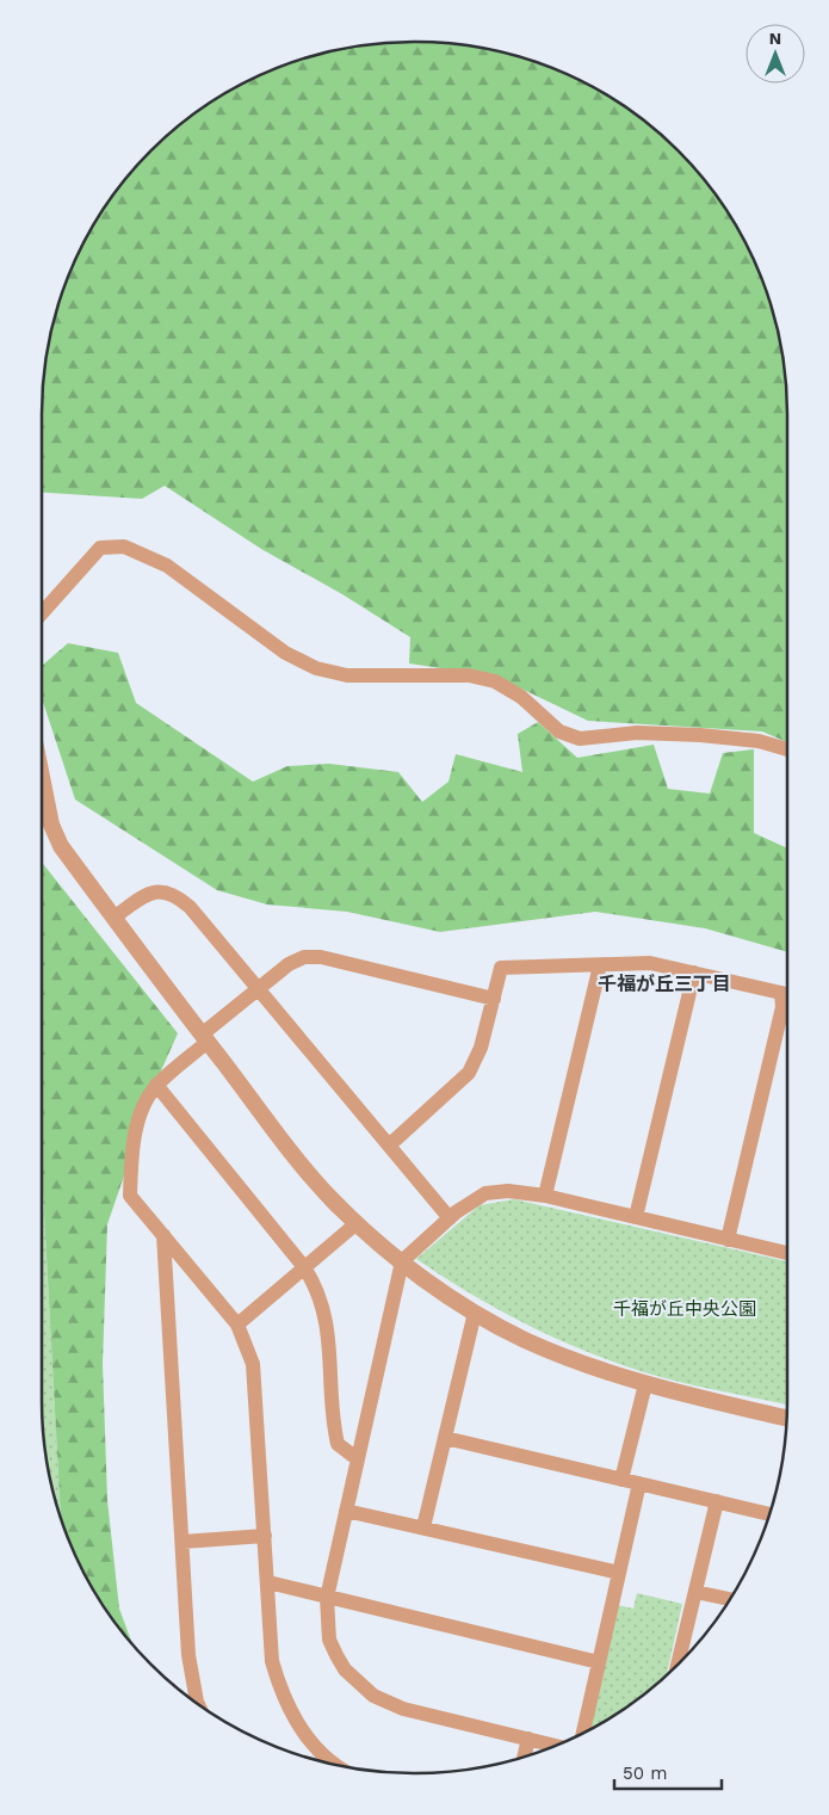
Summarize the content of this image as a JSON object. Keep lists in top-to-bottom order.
{
  "districts": ["千福が丘三丁目"],
  "parks": ["千福が丘中央公園"],
  "scale_bar": "50 m",
  "north": "top"
}
